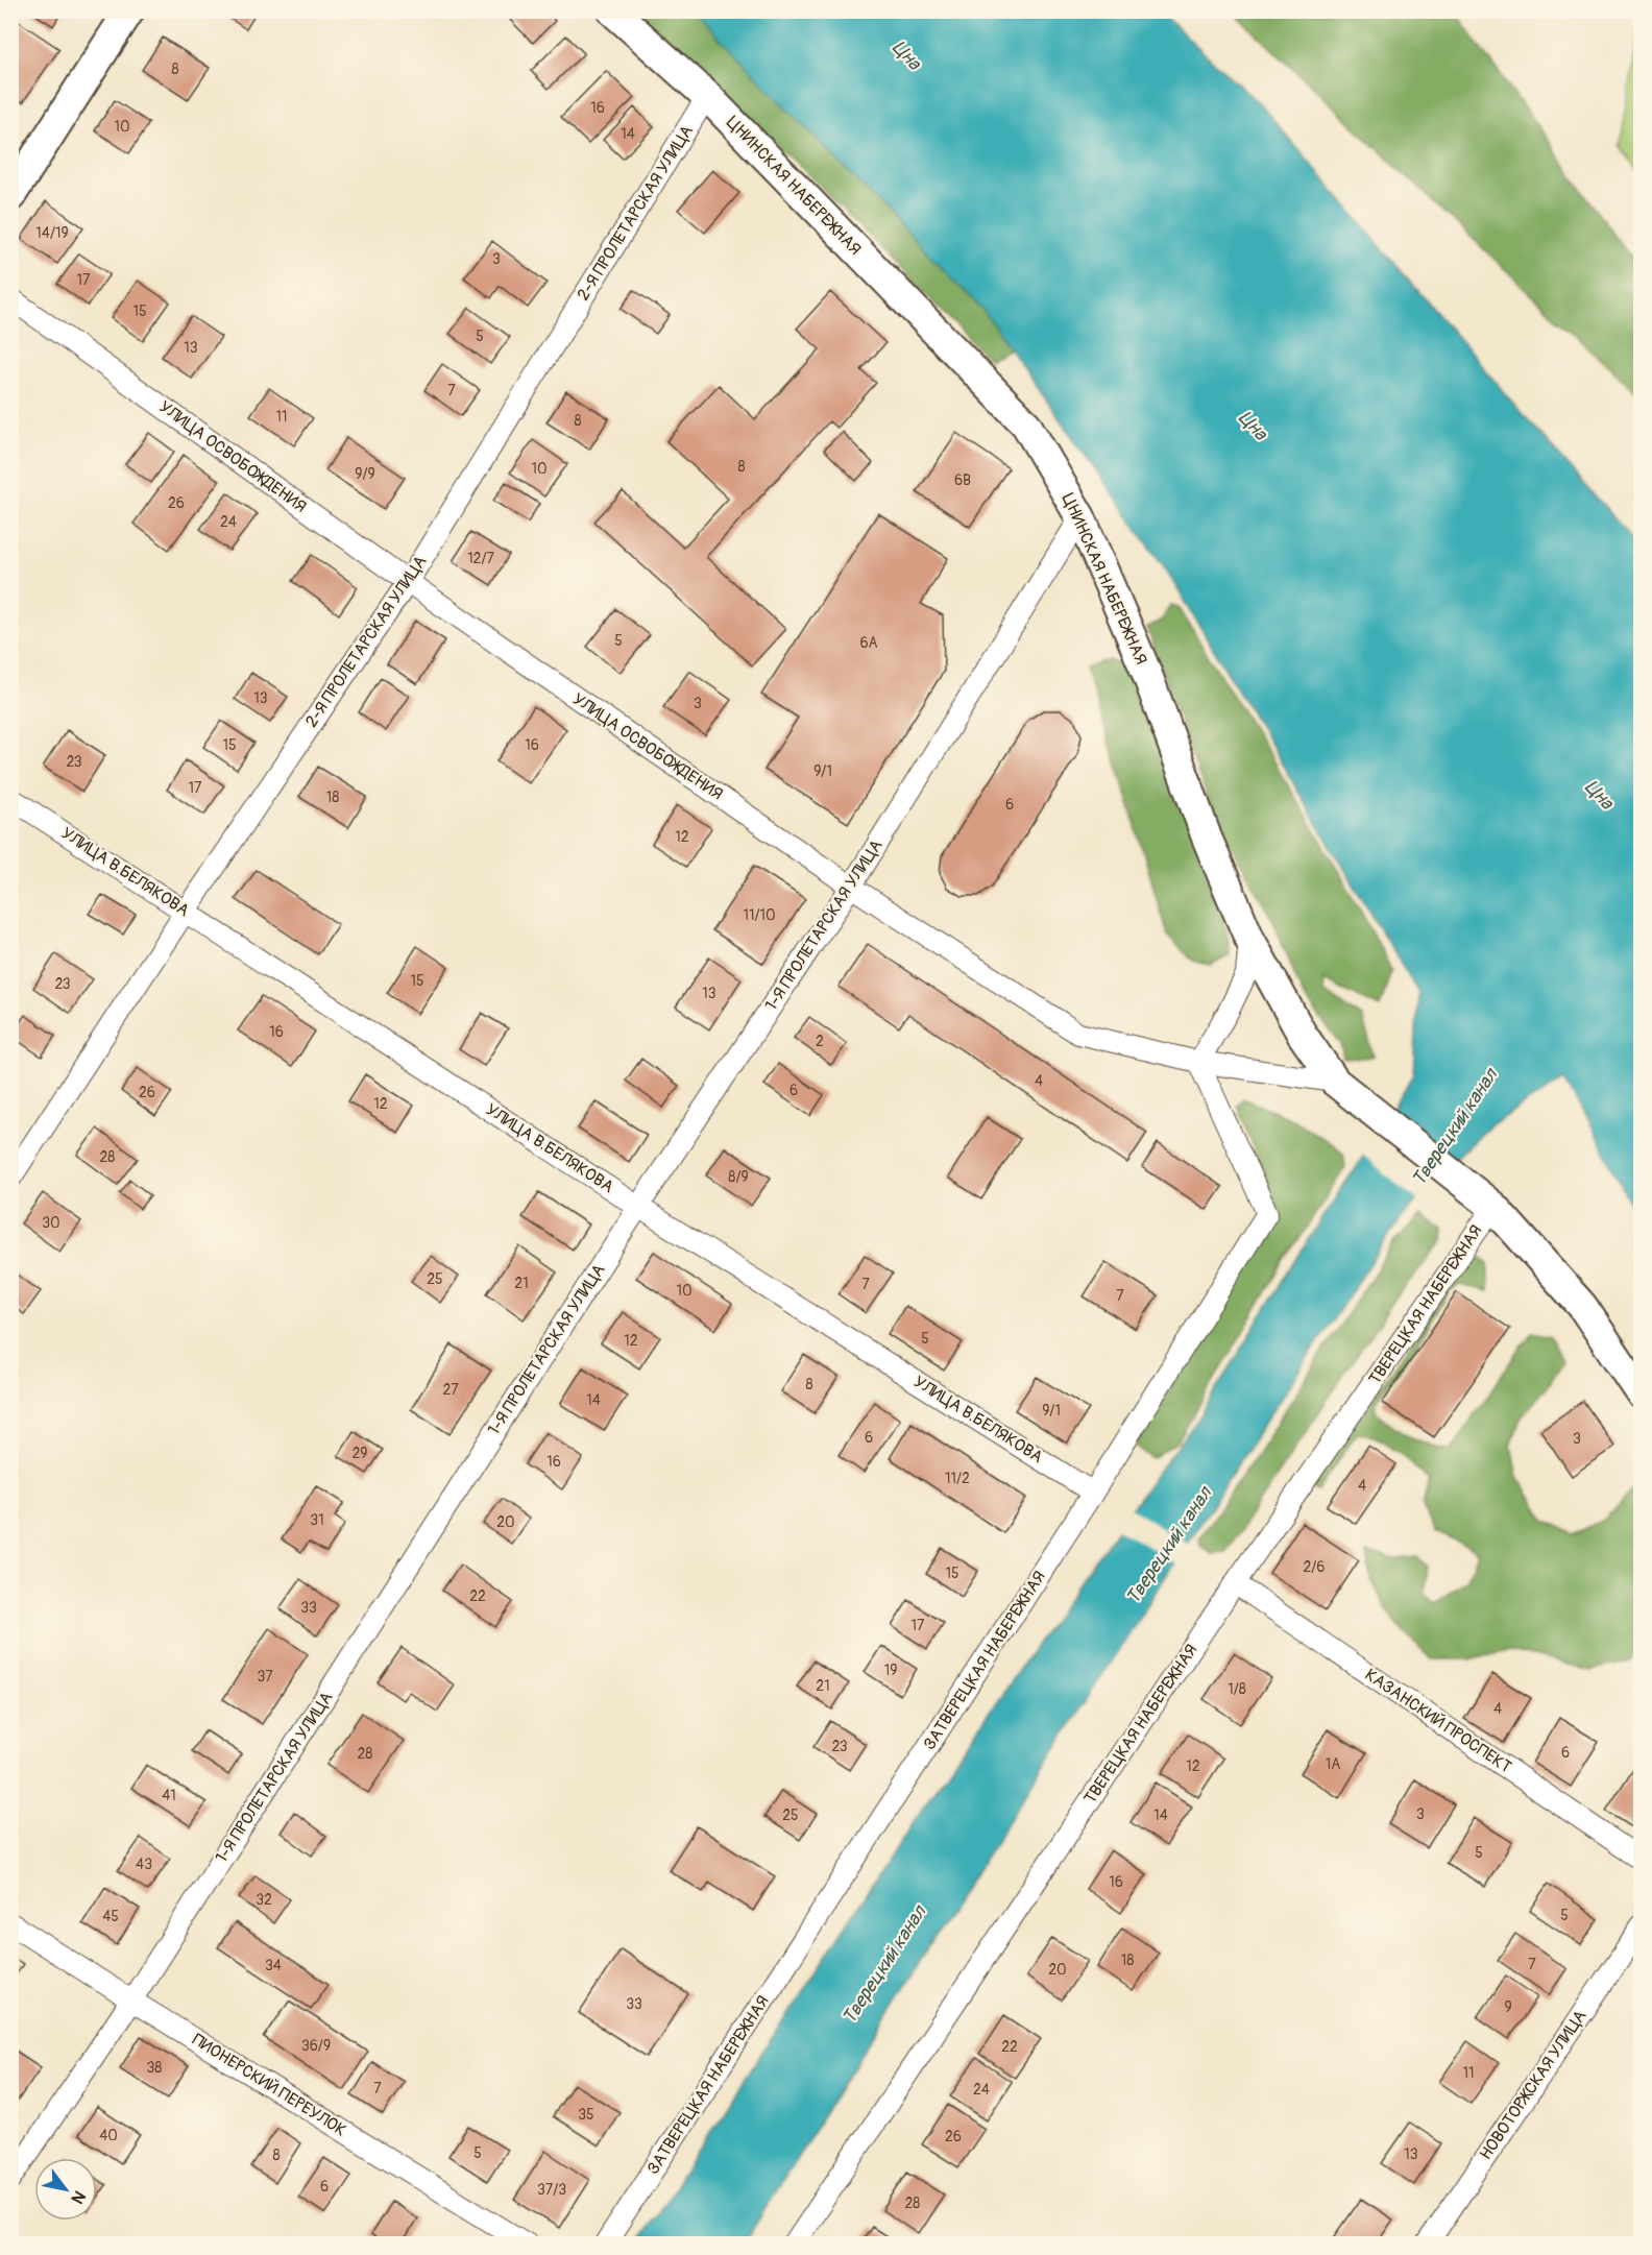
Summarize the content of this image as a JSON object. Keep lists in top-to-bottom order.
{
  "streets": {
    "main road": ["ЦНИНСКАЯ НАБЕРЕЖНАЯ"],
    "street": [
      "2-Я ПРОЛЕТАРСКАЯ УЛИЦА",
      "УЛИЦА ОСВОБОЖДЕНИЯ",
      "УЛИЦА В.БЕЛЯКОВА",
      "1-Я ПРОЛЕТАРСКАЯ УЛИЦА",
      "ТВЕРЕЦКАЯ НАБЕРЕЖНАЯ",
      "ЗАТВЕРЕЦКАЯ НАБЕРЕЖНАЯ",
      "КАЗАНСКИЙ ПРОСПЕКТ",
      "ПИОНЕРСКИЙ ПЕРЕУЛОК",
      "НОВОТОРЖСКАЯ УЛИЦА"
    ]
  },
  "crossings": [
    ["ЦНИНСКАЯ НАБЕРЕЖНАЯ", "2-Я ПРОЛЕТАРСКАЯ УЛИЦА"],
    ["ЦНИНСКАЯ НАБЕРЕЖНАЯ", "УЛИЦА ОСВОБОЖДЕНИЯ"],
    ["ЦНИНСКАЯ НАБЕРЕЖНАЯ", "1-Я ПРОЛЕТАРСКАЯ УЛИЦА"],
    ["ЦНИНСКАЯ НАБЕРЕЖНАЯ", "ТВЕРЕЦКАЯ НАБЕРЕЖНАЯ"],
    ["2-Я ПРОЛЕТАРСКАЯ УЛИЦА", "УЛИЦА ОСВОБОЖДЕНИЯ"],
    ["2-Я ПРОЛЕТАРСКАЯ УЛИЦА", "УЛИЦА В.БЕЛЯКОВА"],
    ["УЛИЦА ОСВОБОЖДЕНИЯ", "1-Я ПРОЛЕТАРСКАЯ УЛИЦА"],
    ["УЛИЦА ОСВОБОЖДЕНИЯ", "ЗАТВЕРЕЦКАЯ НАБЕРЕЖНАЯ"],
    ["УЛИЦА В.БЕЛЯКОВА", "1-Я ПРОЛЕТАРСКАЯ УЛИЦА"],
    ["УЛИЦА В.БЕЛЯКОВА", "ЗАТВЕРЕЦКАЯ НАБЕРЕЖНАЯ"],
    ["1-Я ПРОЛЕТАРСКАЯ УЛИЦА", "ПИОНЕРСКИЙ ПЕРЕУЛОК"],
    ["ТВЕРЕЦКАЯ НАБЕРЕЖНАЯ", "КАЗАНСКИЙ ПРОСПЕКТ"]
  ],
  "water": ["Цна", "Тверецкий канал"],
  "house_numbers": [
    "8",
    "16",
    "10",
    "14",
    "14/19",
    "3",
    "17",
    "15",
    "5",
    "13",
    "7",
    "11",
    "8",
    "8",
    "10",
    "9/9",
    "6В",
    "26",
    "24",
    "12/7",
    "5",
    "6А",
    "13",
    "3",
    "15",
    "16",
    "23",
    "9/1",
    "17",
    "18",
    "6",
    "12",
    "11/10",
    "15",
    "23",
    "13",
    "16",
    "2",
    "4",
    "6",
    "26",
    "12",
    "28",
    "8/9",
    "30",
    "25",
    "21",
    "7",
    "10",
    "7",
    "5",
    "12",
    "8",
    "27",
    "14",
    "9/1",
    "6",
    "3",
    "29",
    "16",
    "11/2",
    "4",
    "31",
    "20",
    "2/6",
    "15",
    "22",
    "33",
    "17",
    "19",
    "37",
    "21",
    "1/8",
    "4",
    "23",
    "6",
    "28",
    "1А",
    "12",
    "41",
    "3",
    "25",
    "14",
    "5",
    "43",
    "16",
    "32",
    "5",
    "45",
    "18",
    "7",
    "34",
    "20",
    "33",
    "9",
    "36/9",
    "22",
    "38",
    "11",
    "7",
    "24",
    "35",
    "40",
    "26",
    "5",
    "13",
    "8",
    "6",
    "37/3",
    "28"
  ],
  "north": "bottom right"
}
